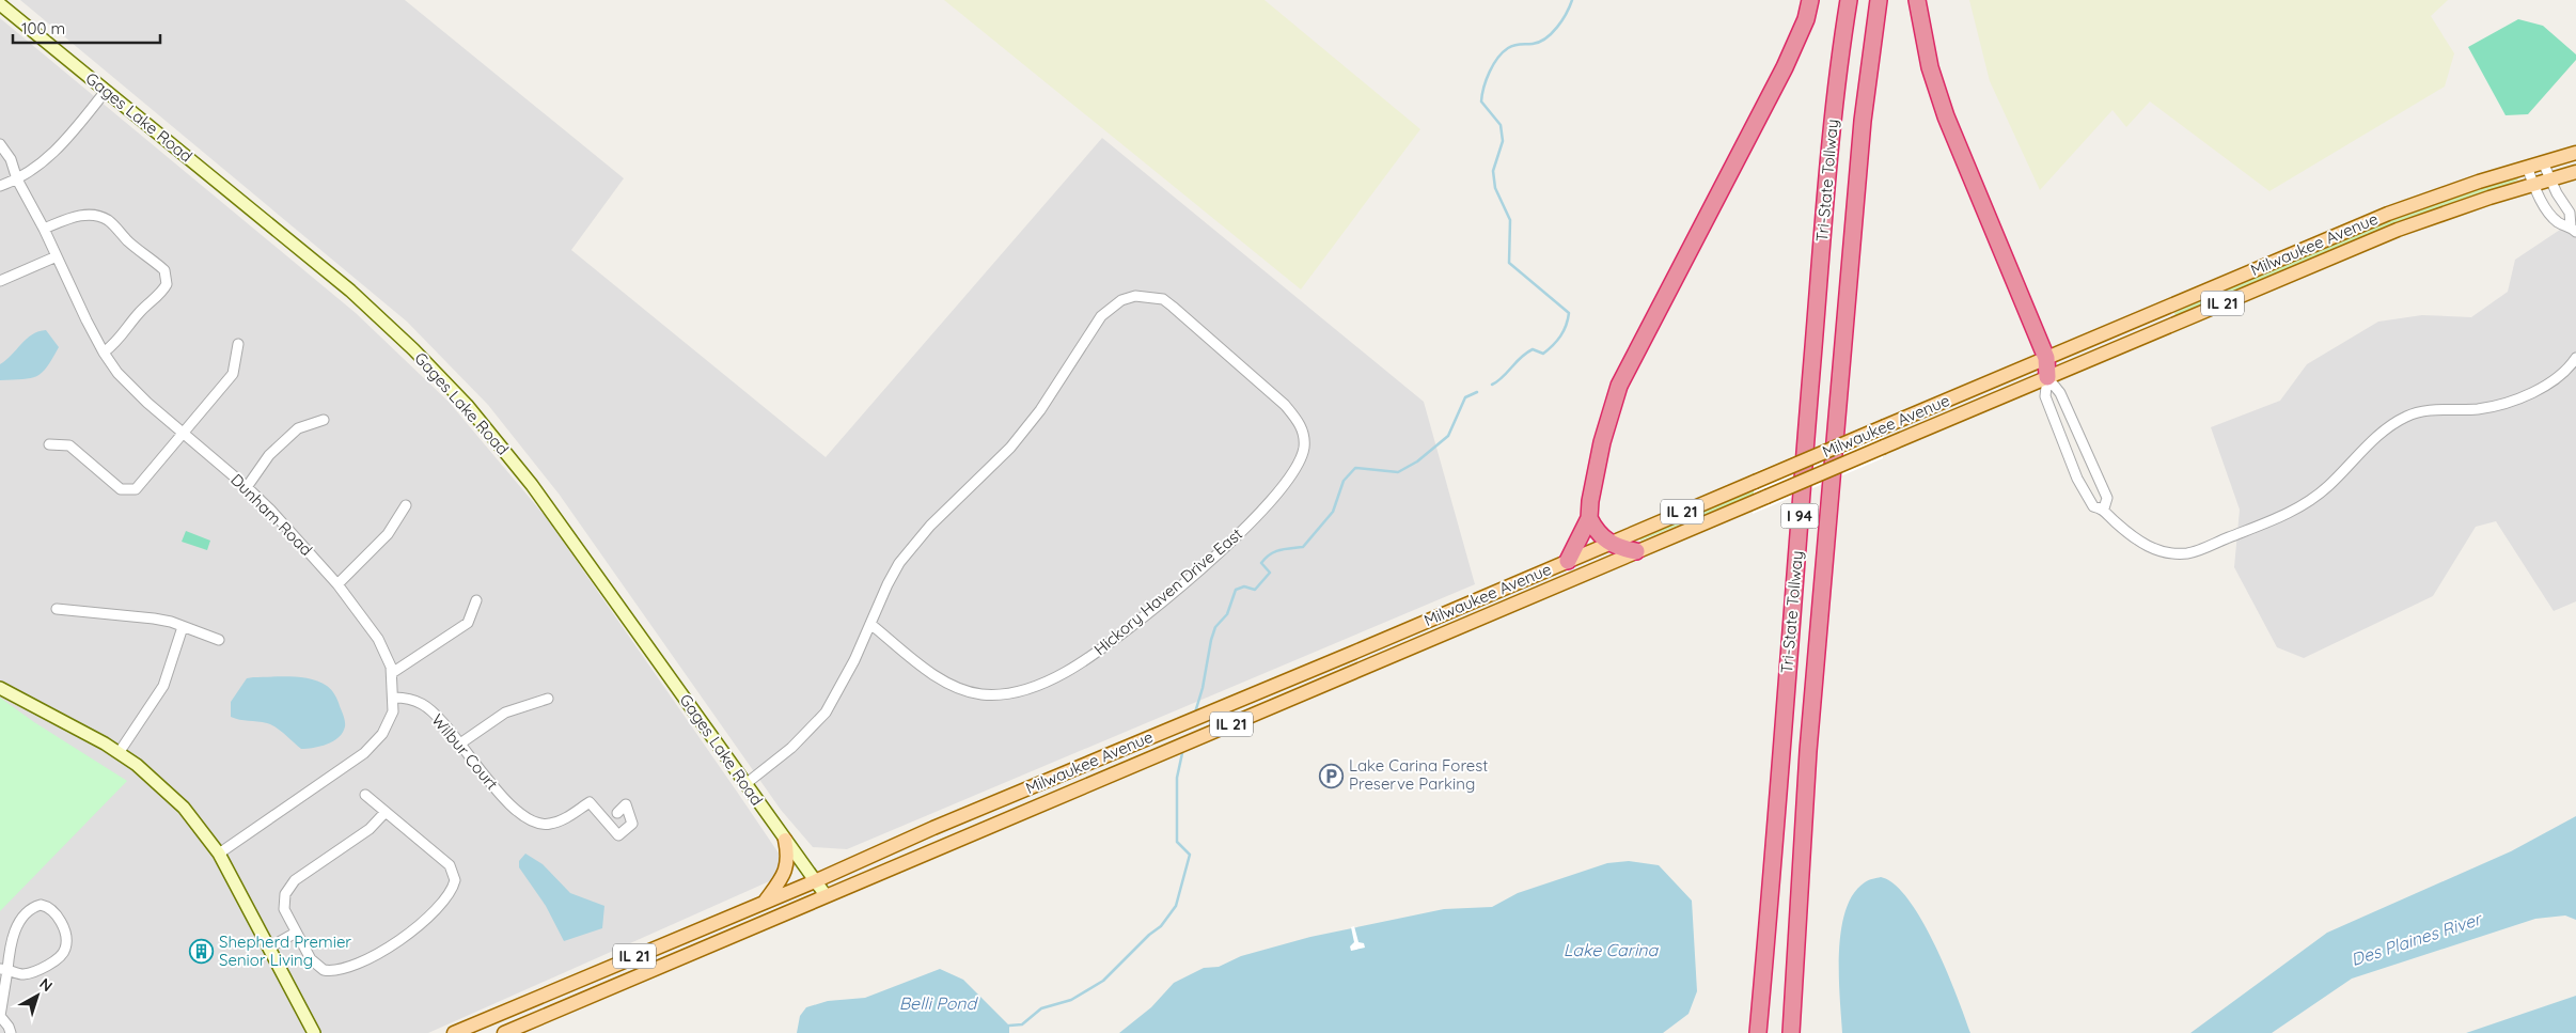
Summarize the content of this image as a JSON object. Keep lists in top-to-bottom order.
{
  "streets": {
    "highway": ["Tri-State Tollway", "I 94"],
    "main road": ["Milwaukee Avenue", "IL 21"],
    "street": [
      "Gages Lake Road",
      "Dunham Road",
      "Hickory Haven Drive East",
      "Wilbur Court"
    ]
  },
  "crossings": [
    ["Gages Lake Road", "Milwaukee Avenue"],
    ["Gages Lake Road", "Hickory Haven Drive East"],
    ["Dunham Road", "Wilbur Court"]
  ],
  "water": ["Des Plaines River", "Lake Carina", "Belli Pond"],
  "places": {
    "parking": ["Lake Carina Forest Preserve Parking"],
    "building": ["Shepherd Premier Senior Living"]
  },
  "scale_bar": "100 m",
  "north": "top right"
}
